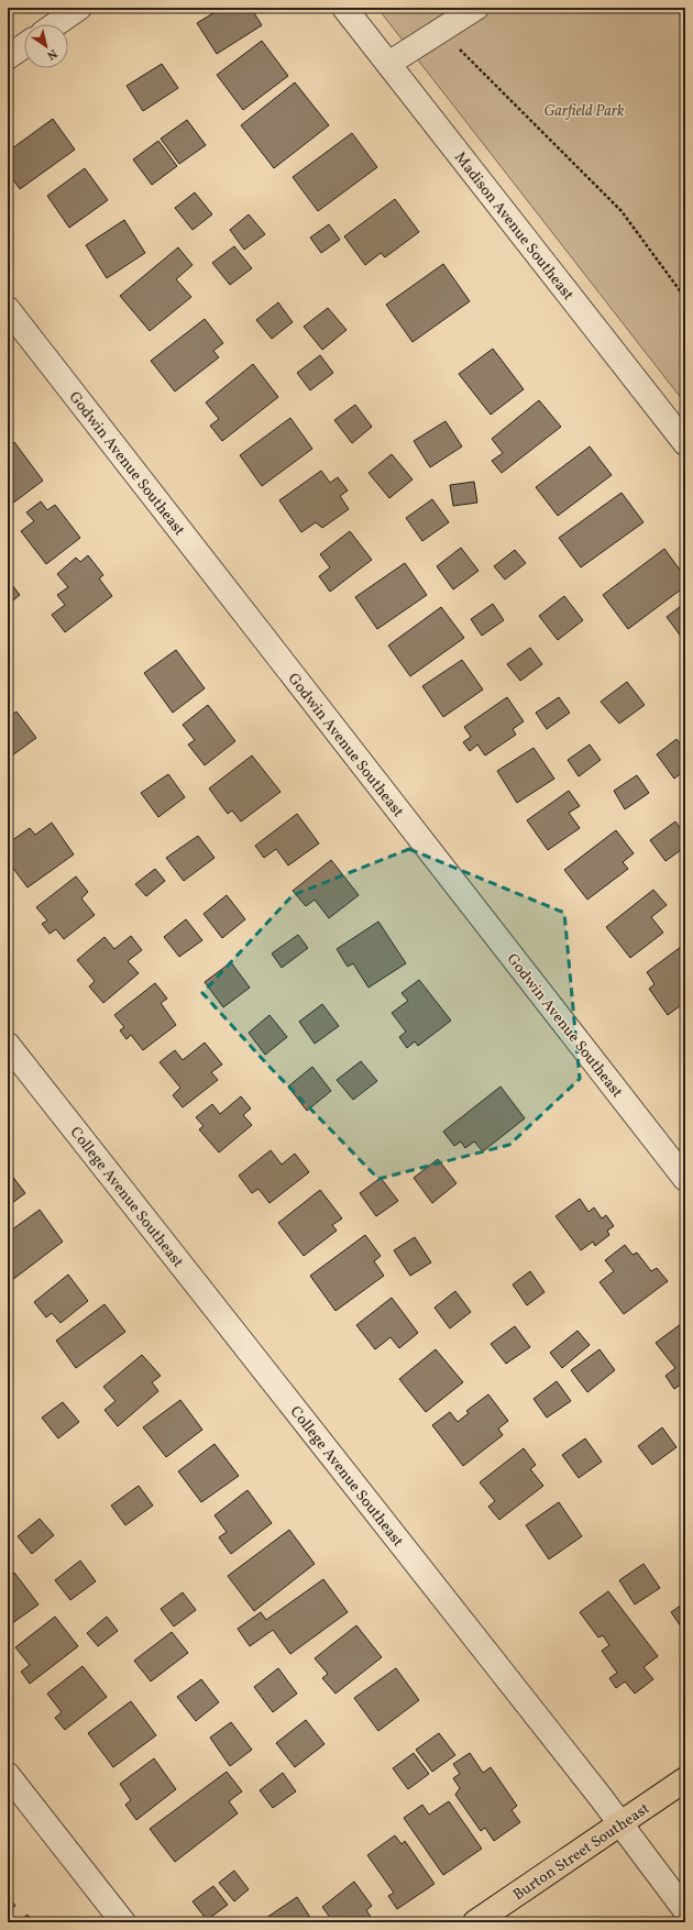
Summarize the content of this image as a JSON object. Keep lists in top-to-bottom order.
{
  "streets": {
    "main road": ["Burton Street Southeast"],
    "street": ["Madison Avenue Southeast", "Godwin Avenue Southeast", "College Avenue Southeast"]
  },
  "crossings": [
    ["College Avenue Southeast", "Burton Street Southeast"]
  ],
  "parks": ["Garfield Park"],
  "north": "bottom right"
}
